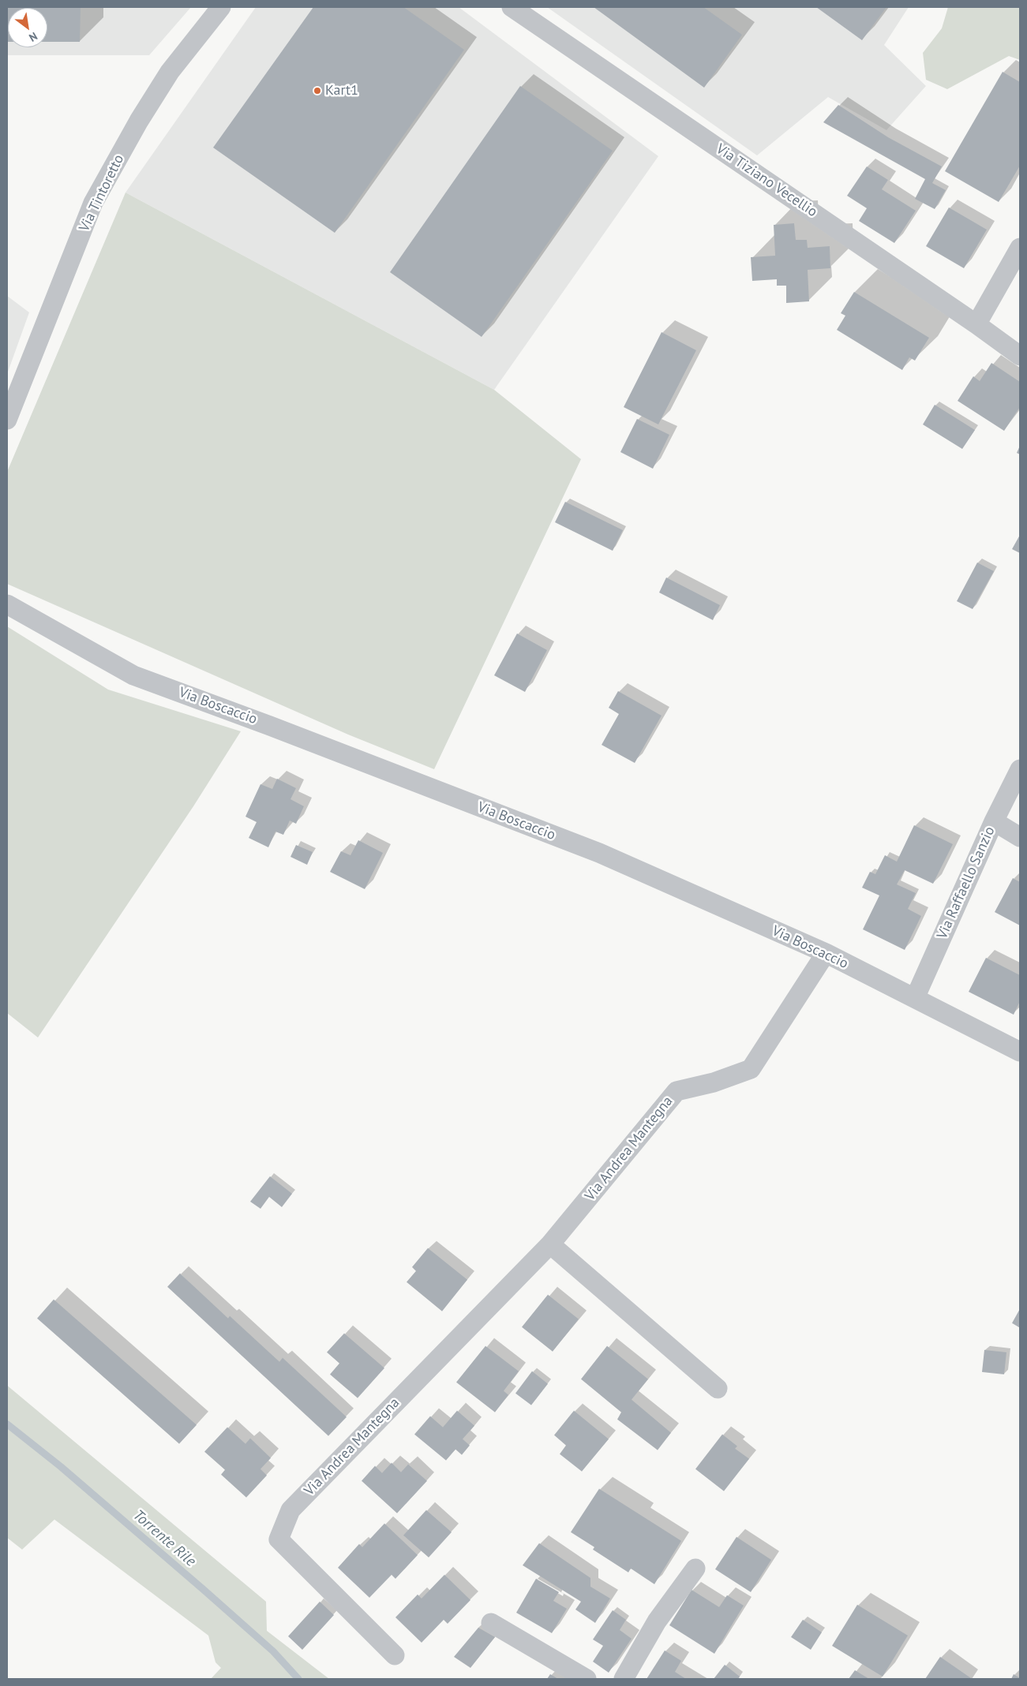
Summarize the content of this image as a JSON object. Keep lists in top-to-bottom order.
{
  "streets": {
    "street": [
      "Via Tiziano Vecellio",
      "Via Tintoretto",
      "Via Boscaccio",
      "Via Raffaello Sanzio",
      "Via Andrea Mantegna"
    ]
  },
  "crossings": [
    ["Via Boscaccio", "Via Raffaello Sanzio"],
    ["Via Boscaccio", "Via Andrea Mantegna"]
  ],
  "water": ["Torrente Rile"],
  "places": ["Kart1"],
  "north": "bottom right"
}
